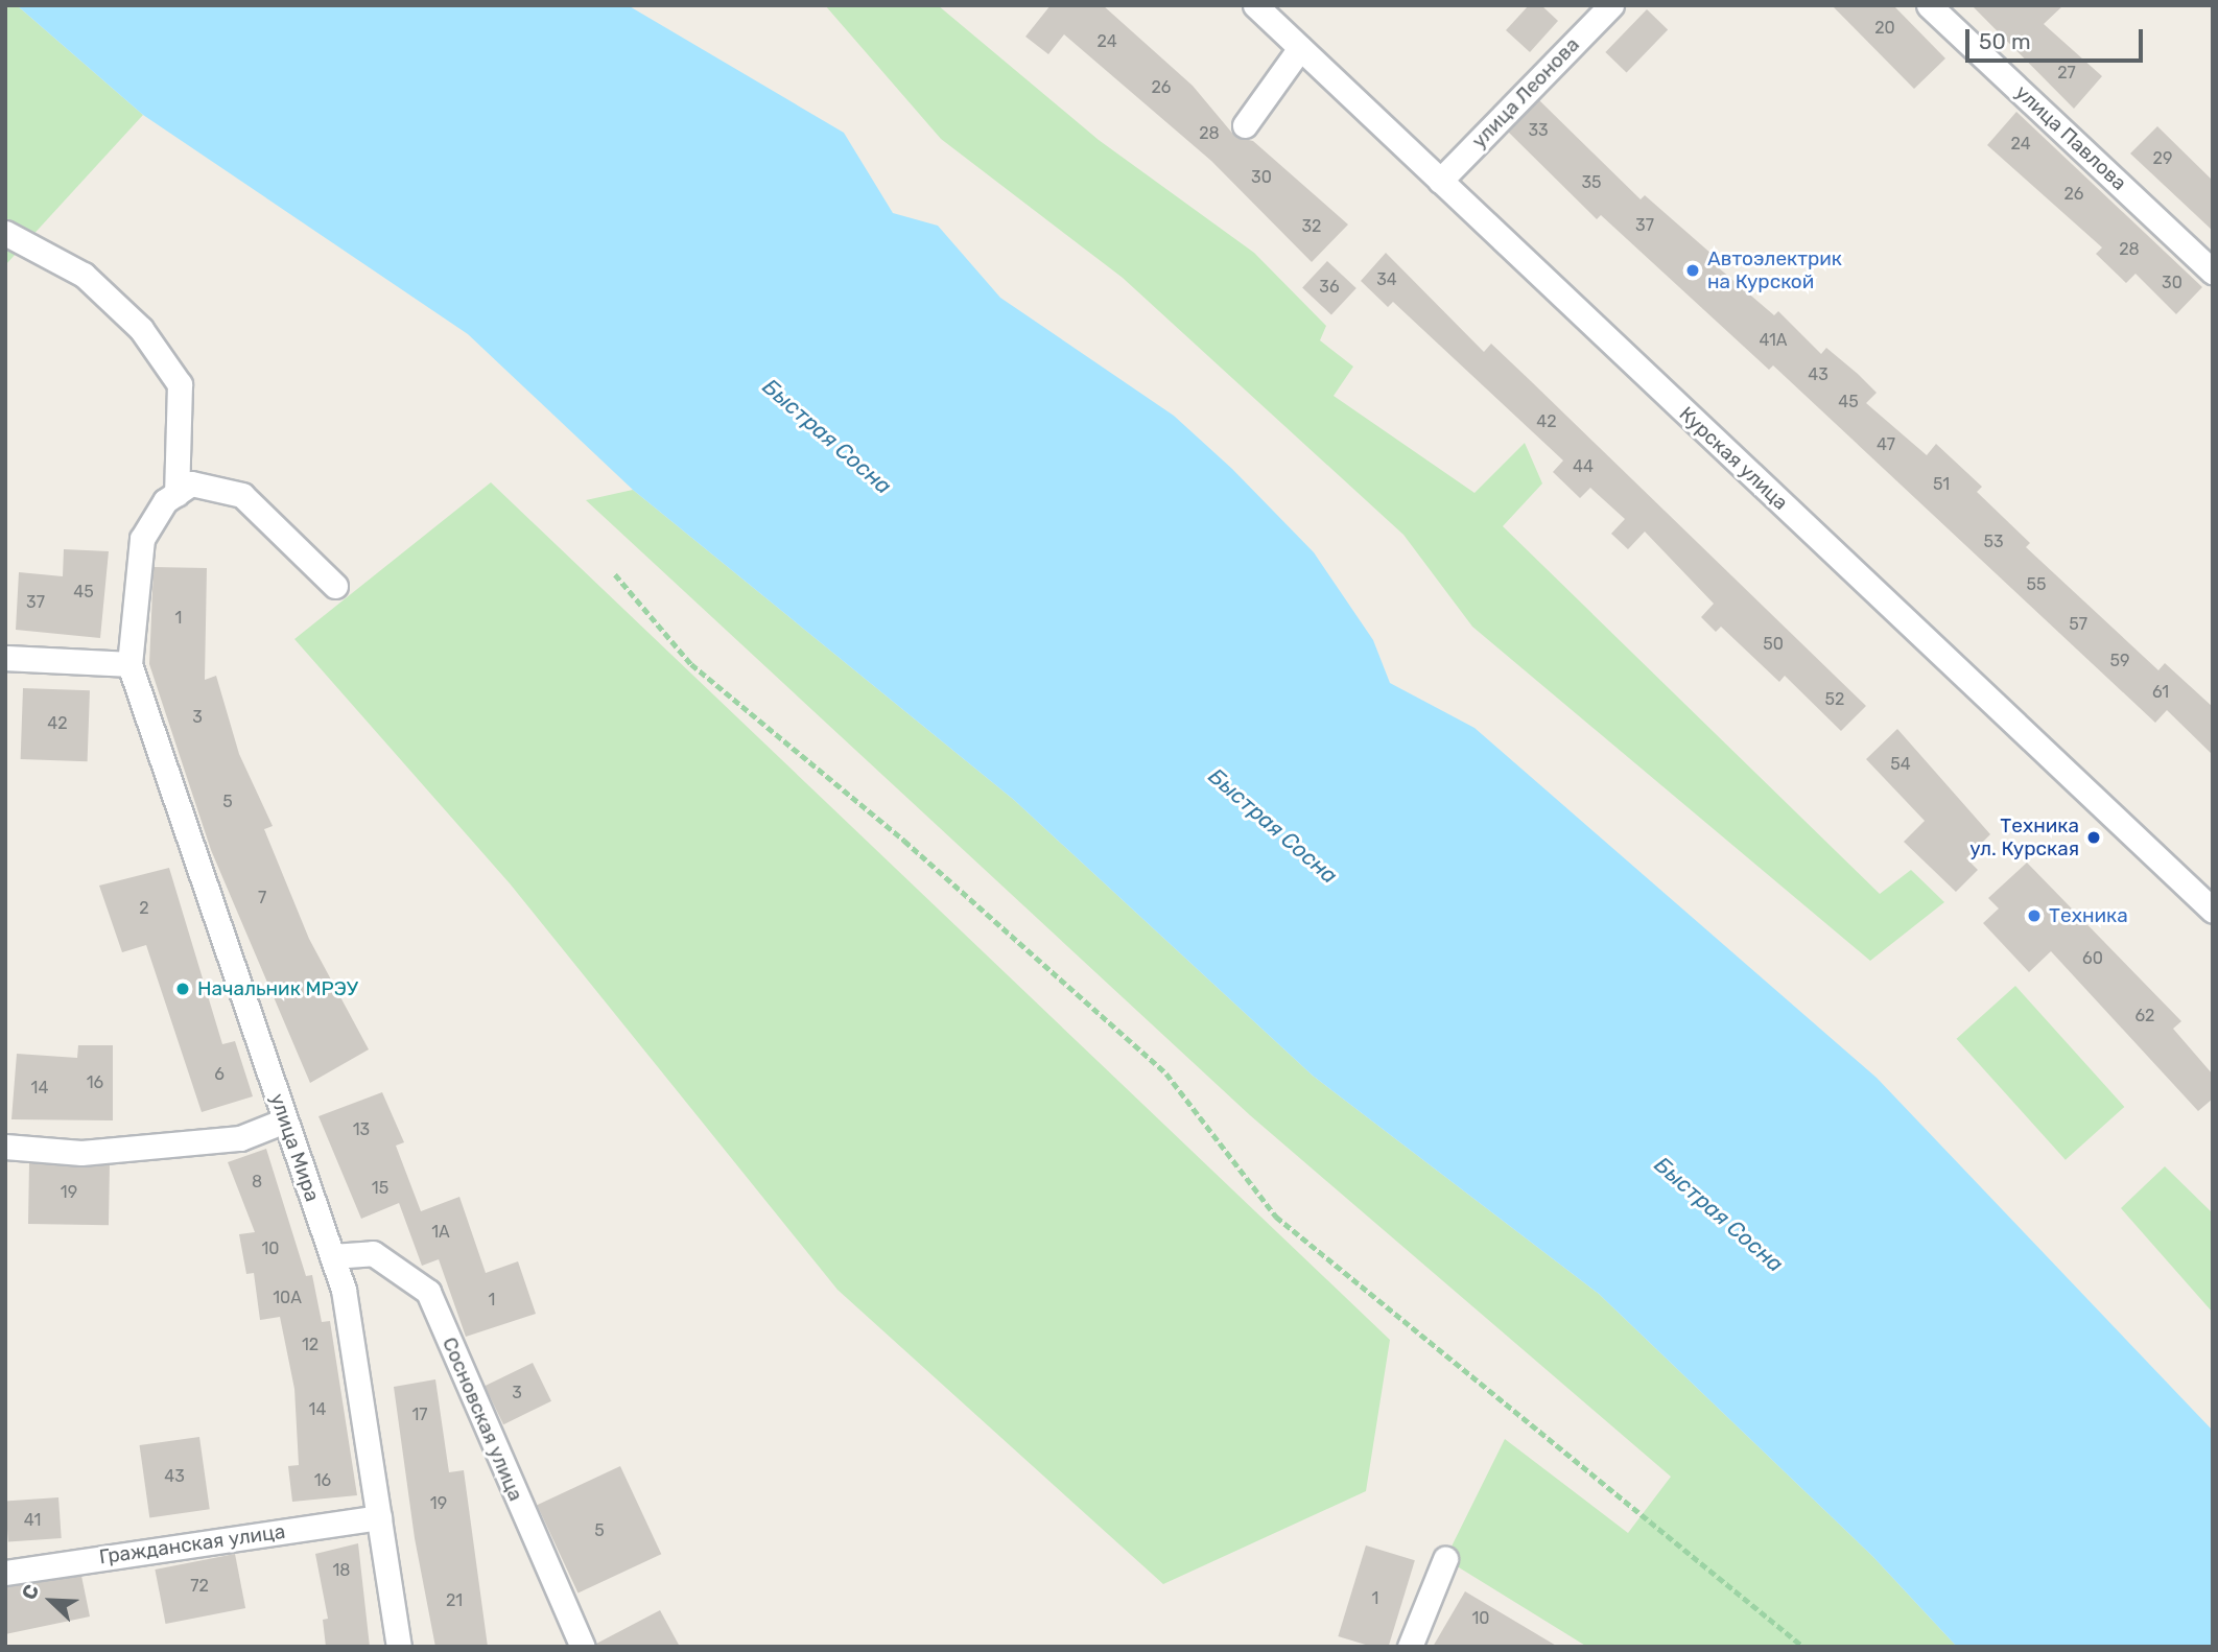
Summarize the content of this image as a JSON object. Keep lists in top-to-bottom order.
{
  "streets": {
    "street": [
      "улица Леонова",
      "улица Павлова",
      "Курская улица",
      "улица Мира",
      "Сосновская улица",
      "Гражданская улица"
    ]
  },
  "crossings": [
    ["улица Леонова", "Курская улица"],
    ["улица Мира", "Сосновская улица"],
    ["улица Мира", "Гражданская улица"]
  ],
  "water": ["Быстрая Сосна"],
  "places": [
    "Автоэлектрик на Курской",
    "Техника ул. Курская",
    "Техника",
    "Начальник МРЭУ"
  ],
  "house_numbers": [
    "20",
    "24",
    "27",
    "26",
    "33",
    "28",
    "24",
    "29",
    "30",
    "35",
    "26",
    "37",
    "32",
    "28",
    "34",
    "30",
    "36",
    "41А",
    "43",
    "45",
    "42",
    "47",
    "44",
    "51",
    "53",
    "55",
    "45",
    "37",
    "1",
    "57",
    "50",
    "59",
    "61",
    "52",
    "3",
    "42",
    "54",
    "5",
    "7",
    "2",
    "60",
    "62",
    "6",
    "16",
    "14",
    "13",
    "8",
    "15",
    "19",
    "1А",
    "10",
    "10А",
    "1",
    "12",
    "3",
    "14",
    "17",
    "43",
    "16",
    "19",
    "41",
    "5",
    "18",
    "72",
    "1",
    "21",
    "10"
  ],
  "scale_bar": "50 m",
  "north": "top left"
}
